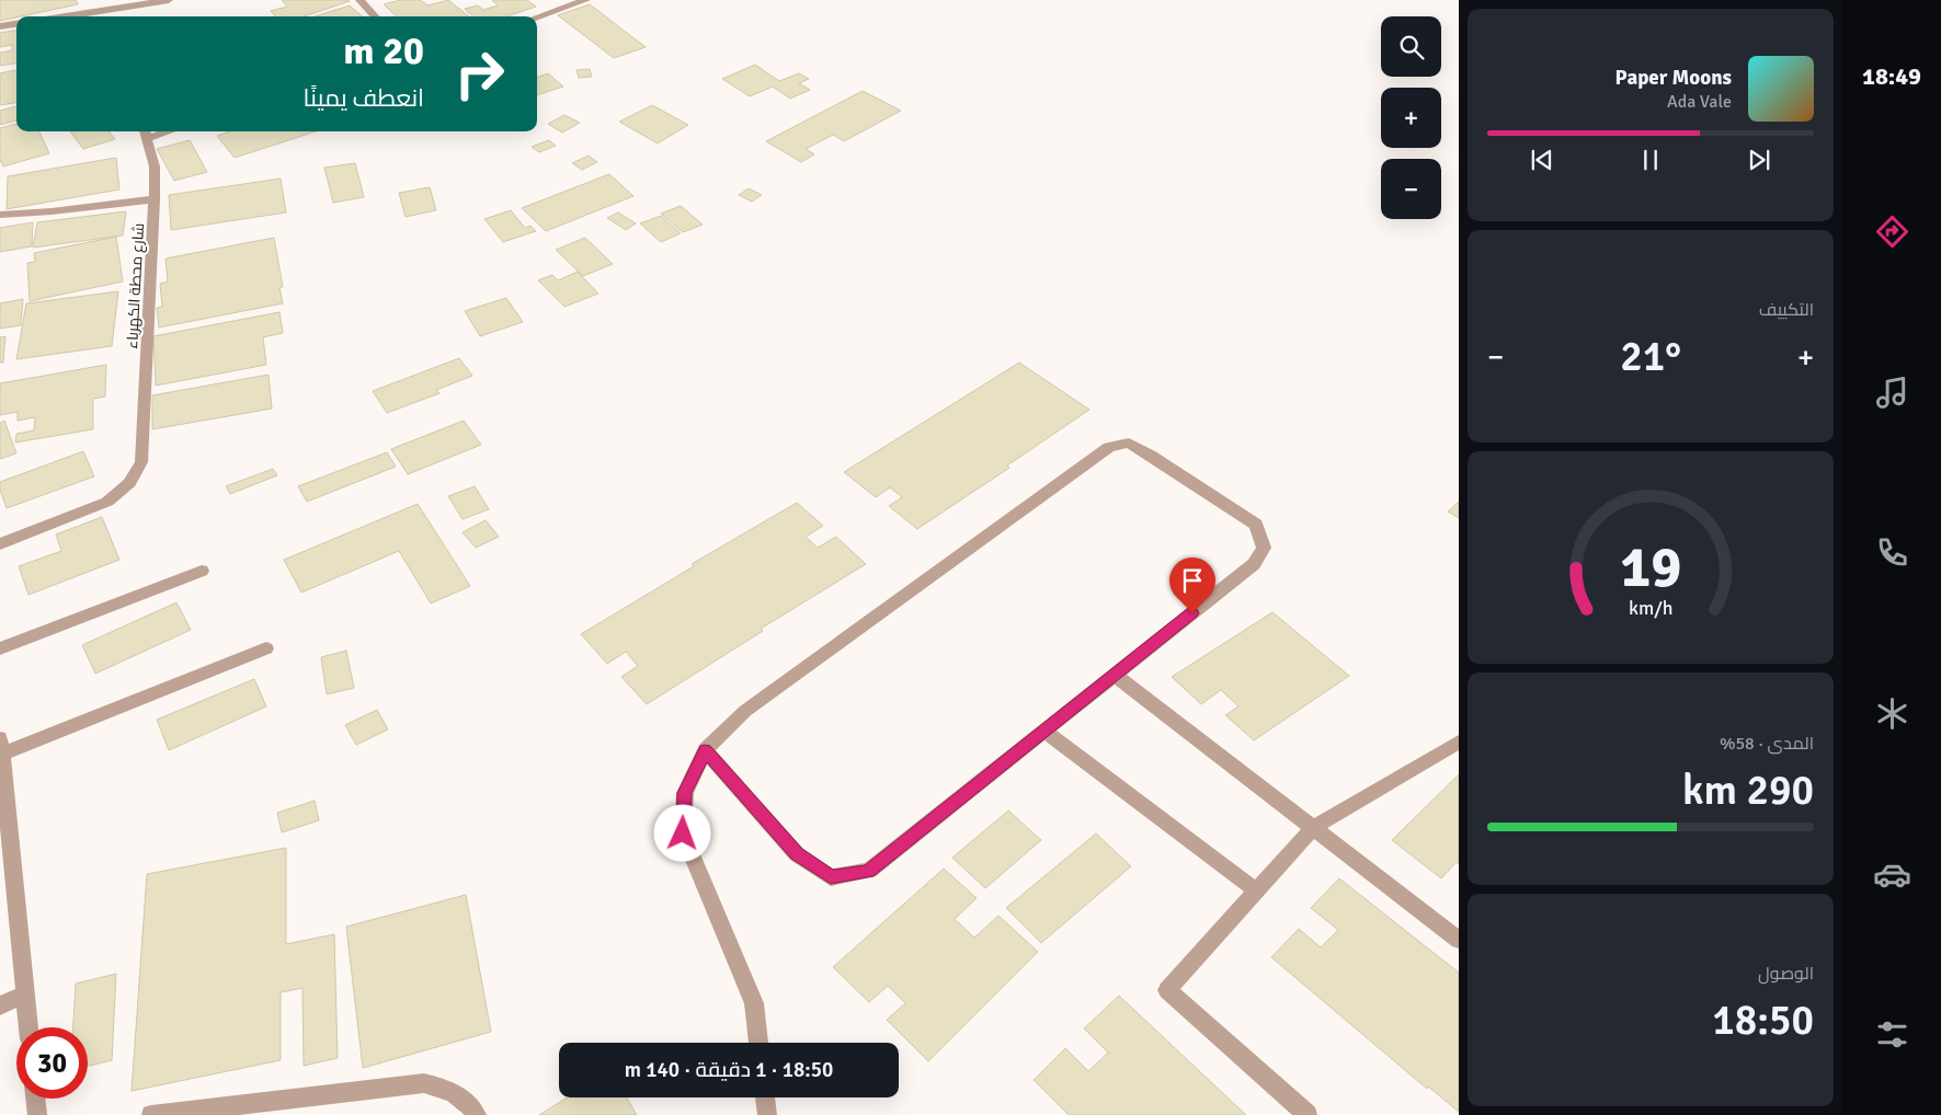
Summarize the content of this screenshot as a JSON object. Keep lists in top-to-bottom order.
{
  "streets": {
    "street": ["شارع محطة الكهرباء"]
  },
  "page": {
    "tabs": "18:49",
    "map_buttons": ["+", "−"],
    "turn": ["20 m", "انعطف يمينًا"],
    "song": ["Paper Moons", "Ada Vale"],
    "tile": [
      "التكييف",
      ["المدى · 58%", "290 km"],
      ["الوصول", "18:50"]
    ],
    "heat": ["−", "21°", "+"],
    "limit": "30",
    "trip": "18:50 · 1 دقيقة · 140 m",
    "gauge": ["19", "km/h"]
  }
}
